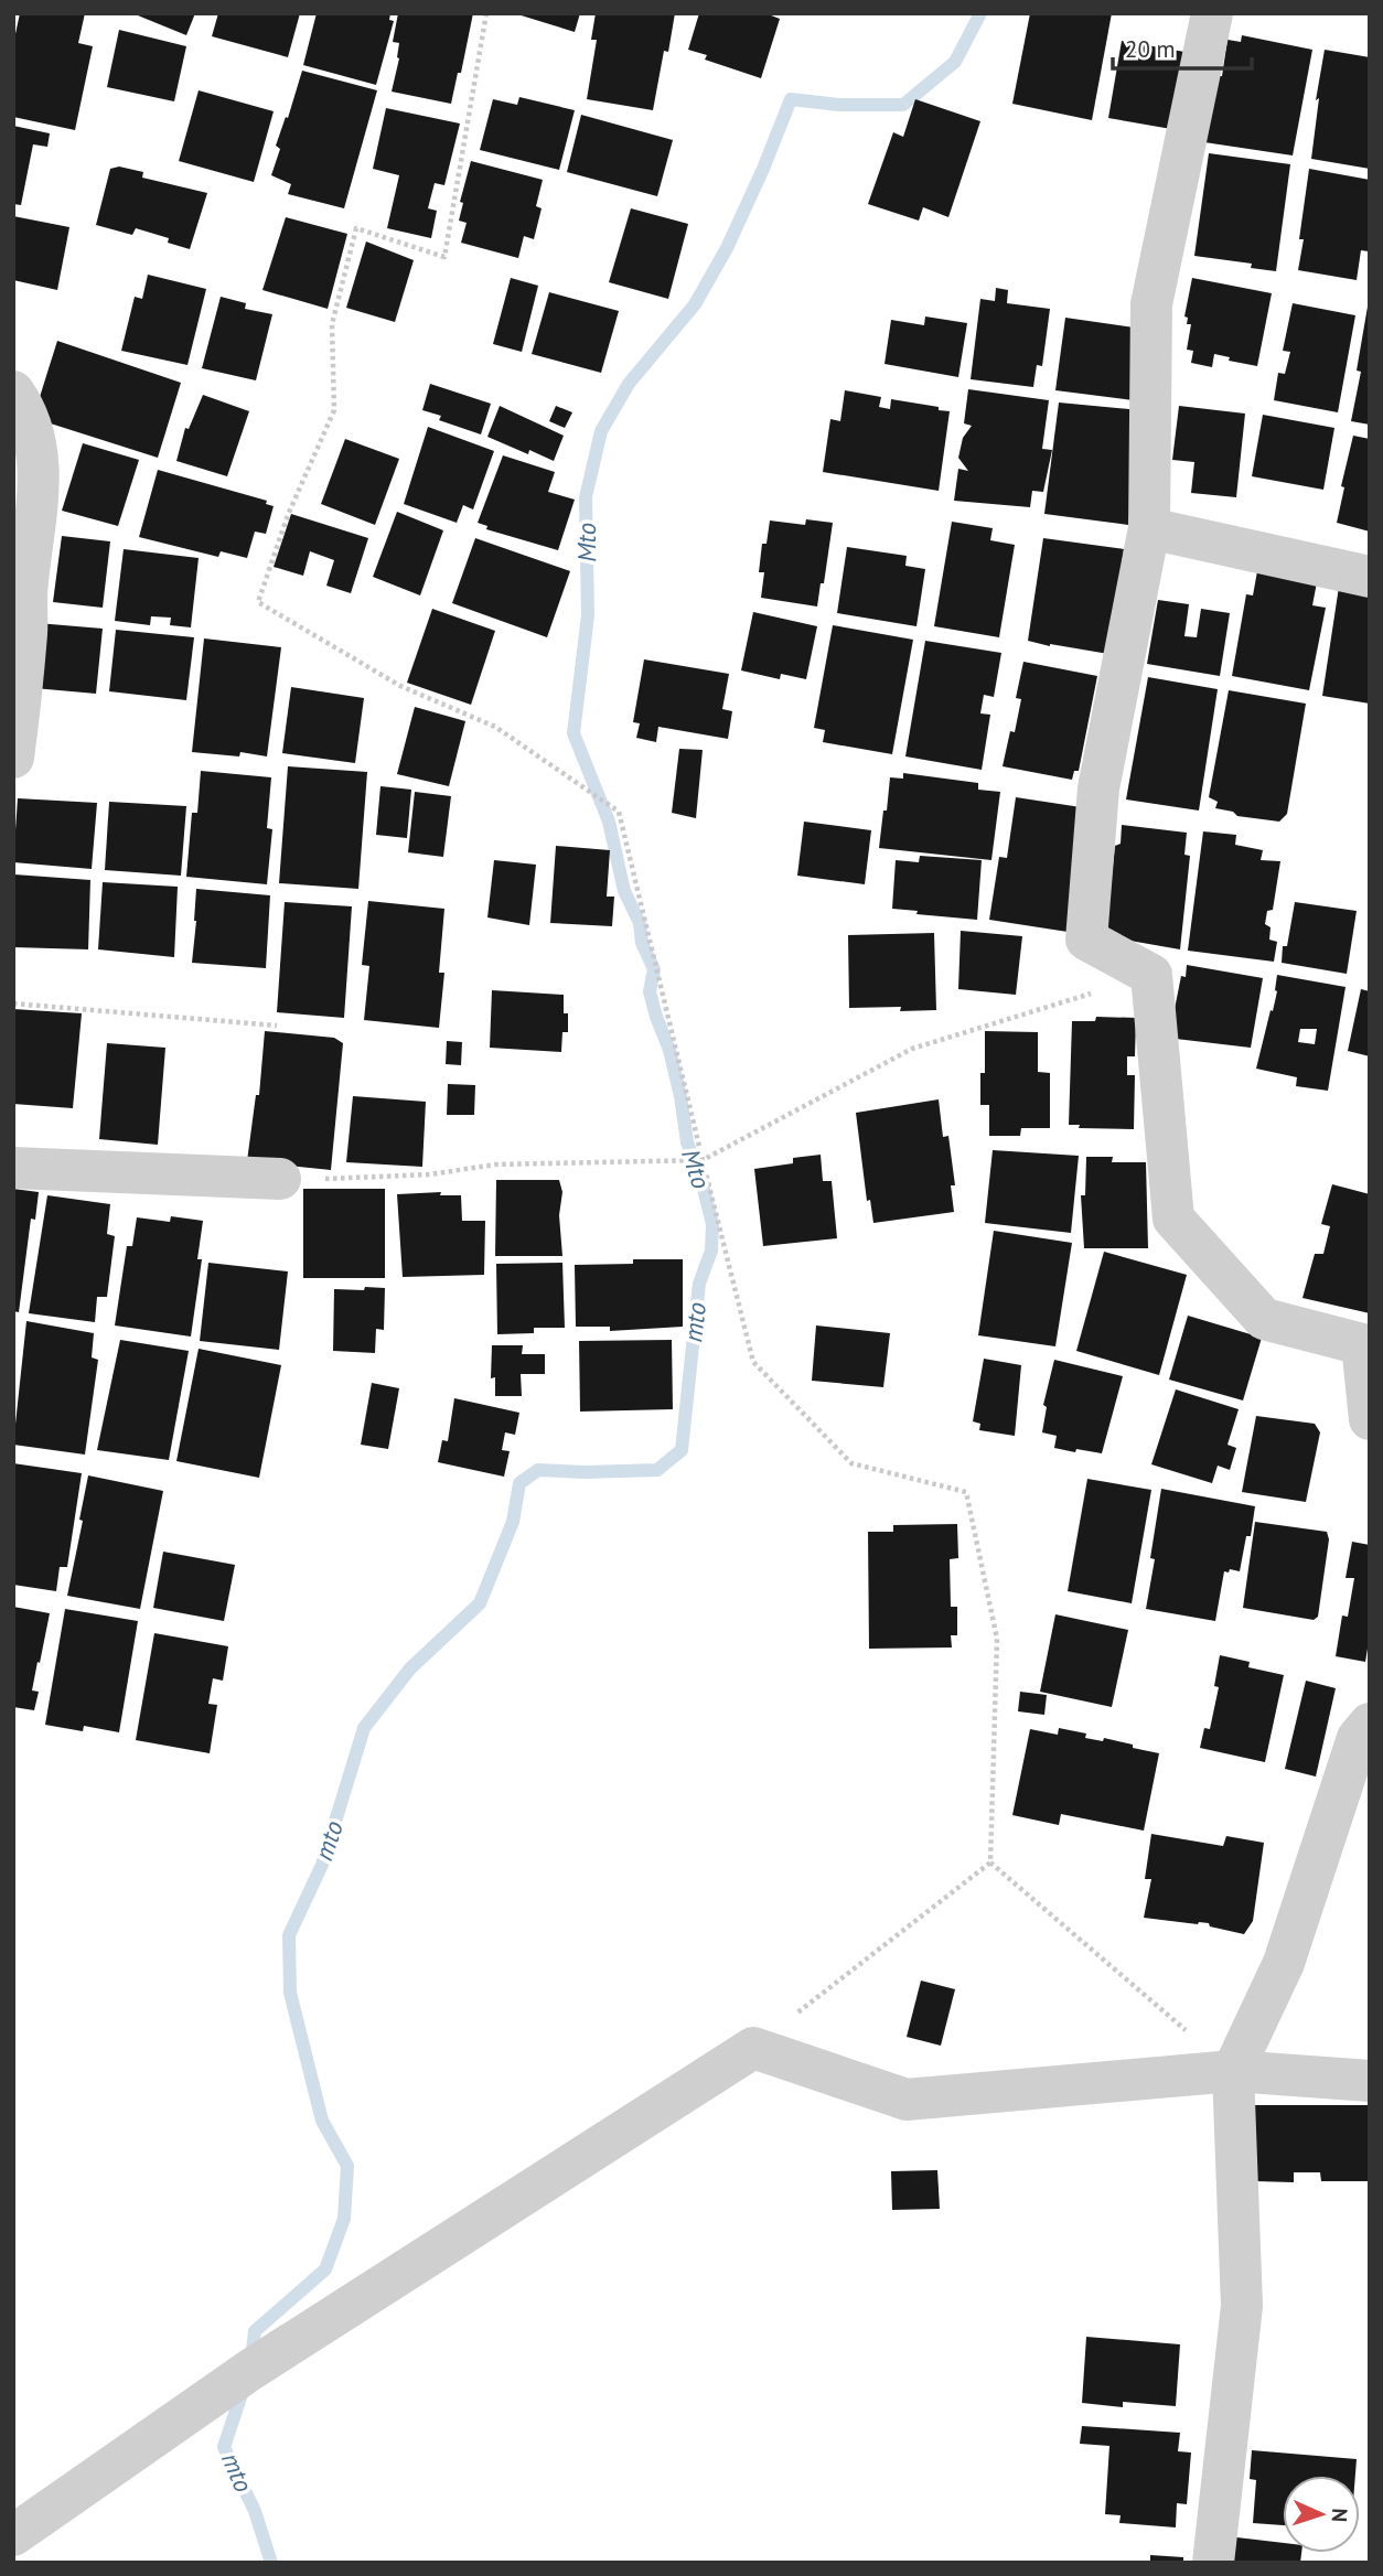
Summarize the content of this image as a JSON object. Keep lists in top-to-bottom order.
{
  "water": ["Mto", "mto"],
  "scale_bar": "20 m",
  "north": "right"
}
